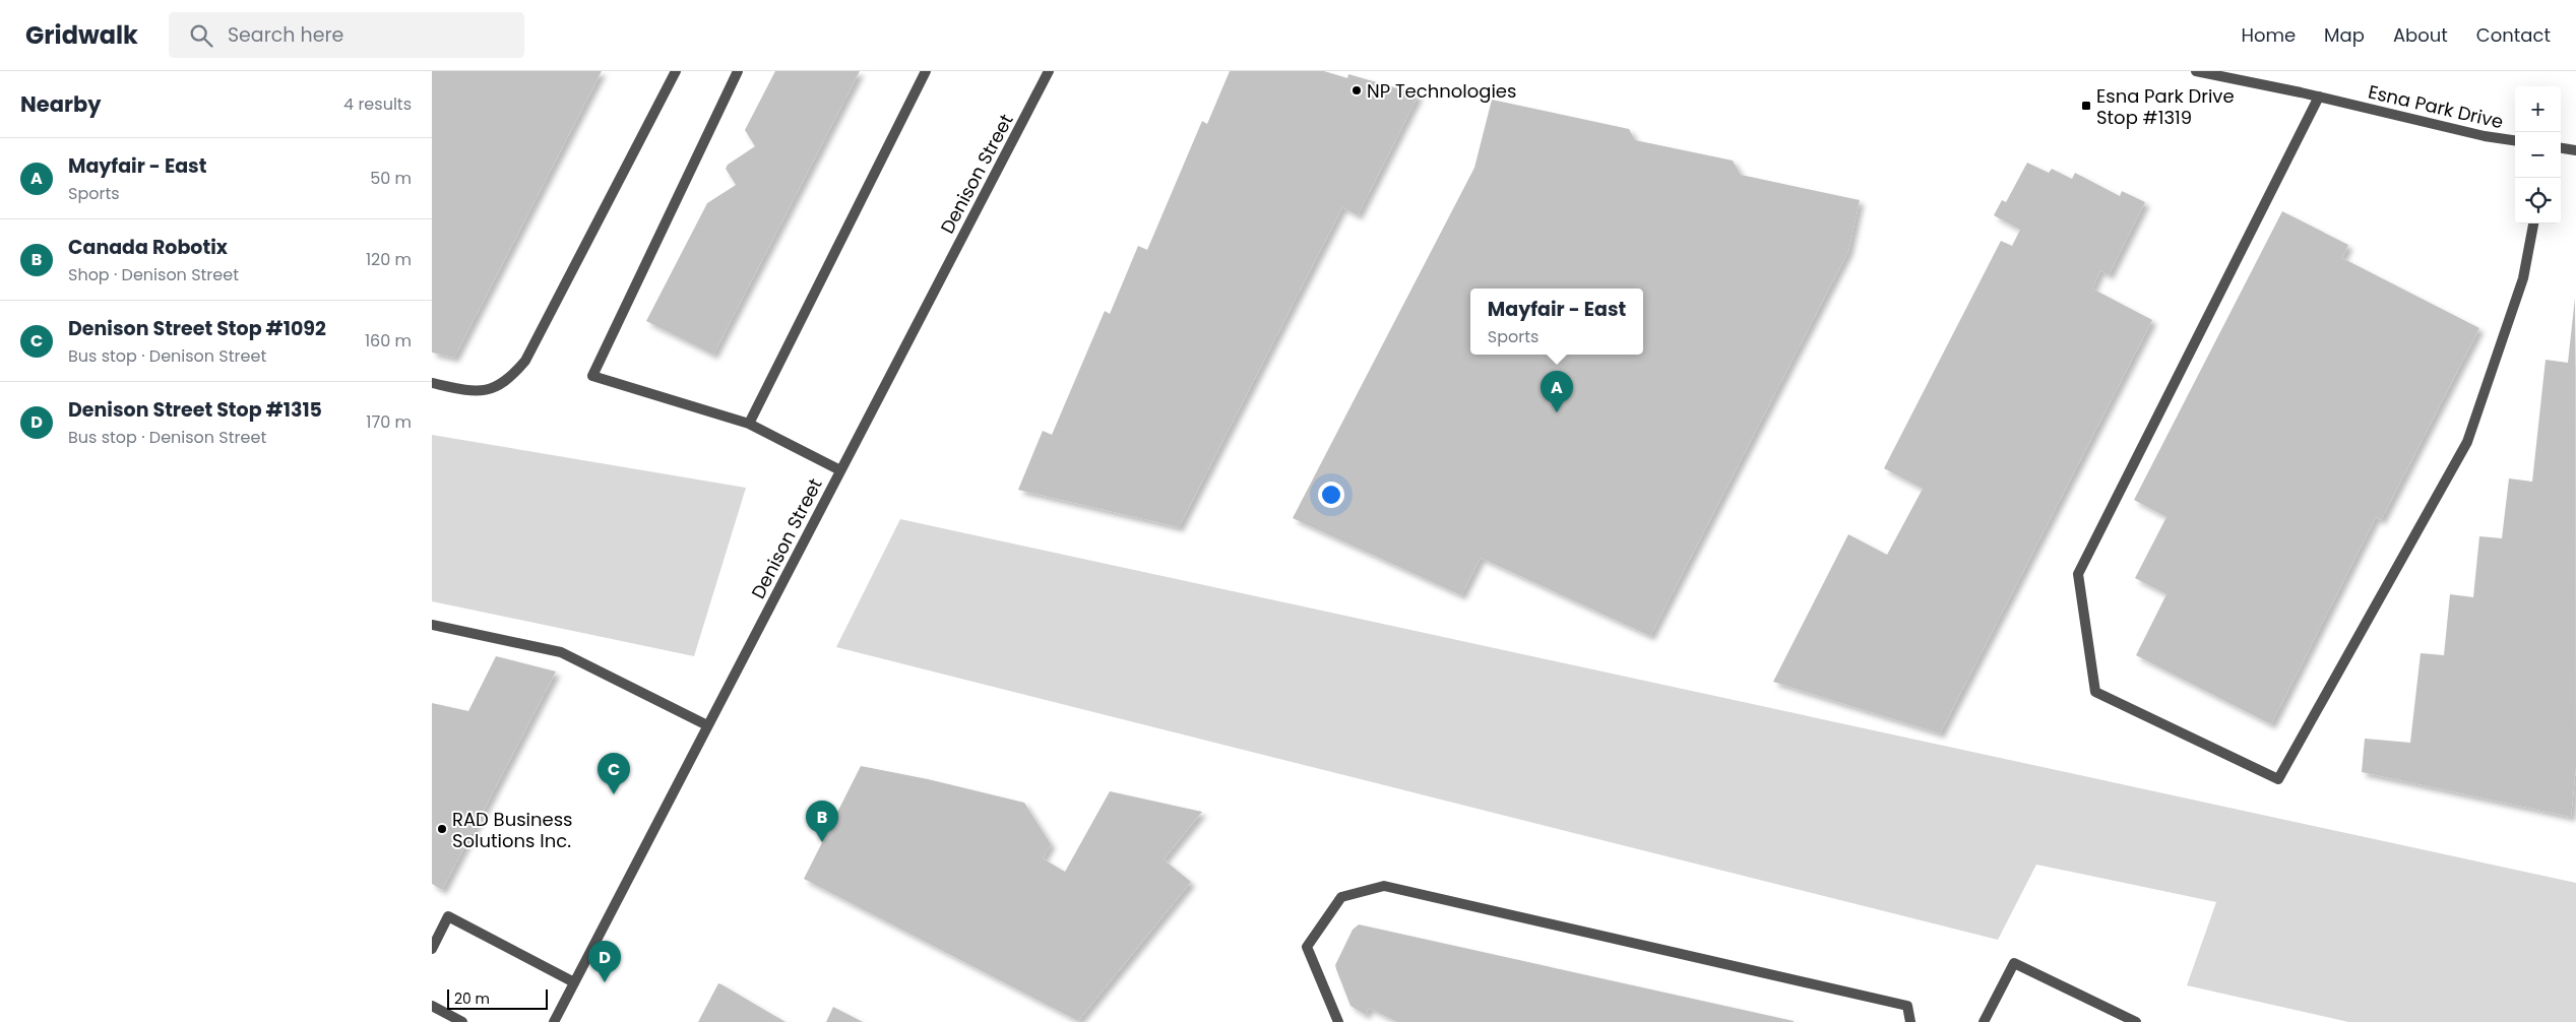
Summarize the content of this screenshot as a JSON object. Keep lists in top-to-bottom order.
{
  "streets": {
    "street": ["Esna Park Drive", "Denison Street"]
  },
  "places": {
    "other": ["NP Technologies", "RAD Business Solutions Inc."],
    "transit": ["Esna Park Drive Stop #1319"]
  },
  "scale_bar": "20 m",
  "page": {
    "header": "Gridwalk",
    "search": "Search here",
    "nav": [
      "Home",
      "Map",
      "About",
      "Contact"
    ],
    "heading": ["Nearby", "4 results"],
    "map_buttons": ["+", "−"],
    "list": [
      {
        "mark": "A",
        "name": "Mayfair - East",
        "note": "Sports",
        "value": "50 m"
      },
      {
        "mark": "B",
        "name": "Canada Robotix",
        "note": "Shop · Denison Street",
        "value": "120 m"
      },
      {
        "mark": "C",
        "name": "Denison Street Stop #1092",
        "note": "Bus stop · Denison Street",
        "value": "160 m"
      },
      {
        "mark": "D",
        "name": "Denison Street Stop #1315",
        "note": "Bus stop · Denison Street",
        "value": "170 m"
      }
    ],
    "popup": ["Mayfair - East", "Sports"],
    "pins": [
      "A",
      "C",
      "B",
      "D"
    ],
    "scale": "20 m"
  }
}
